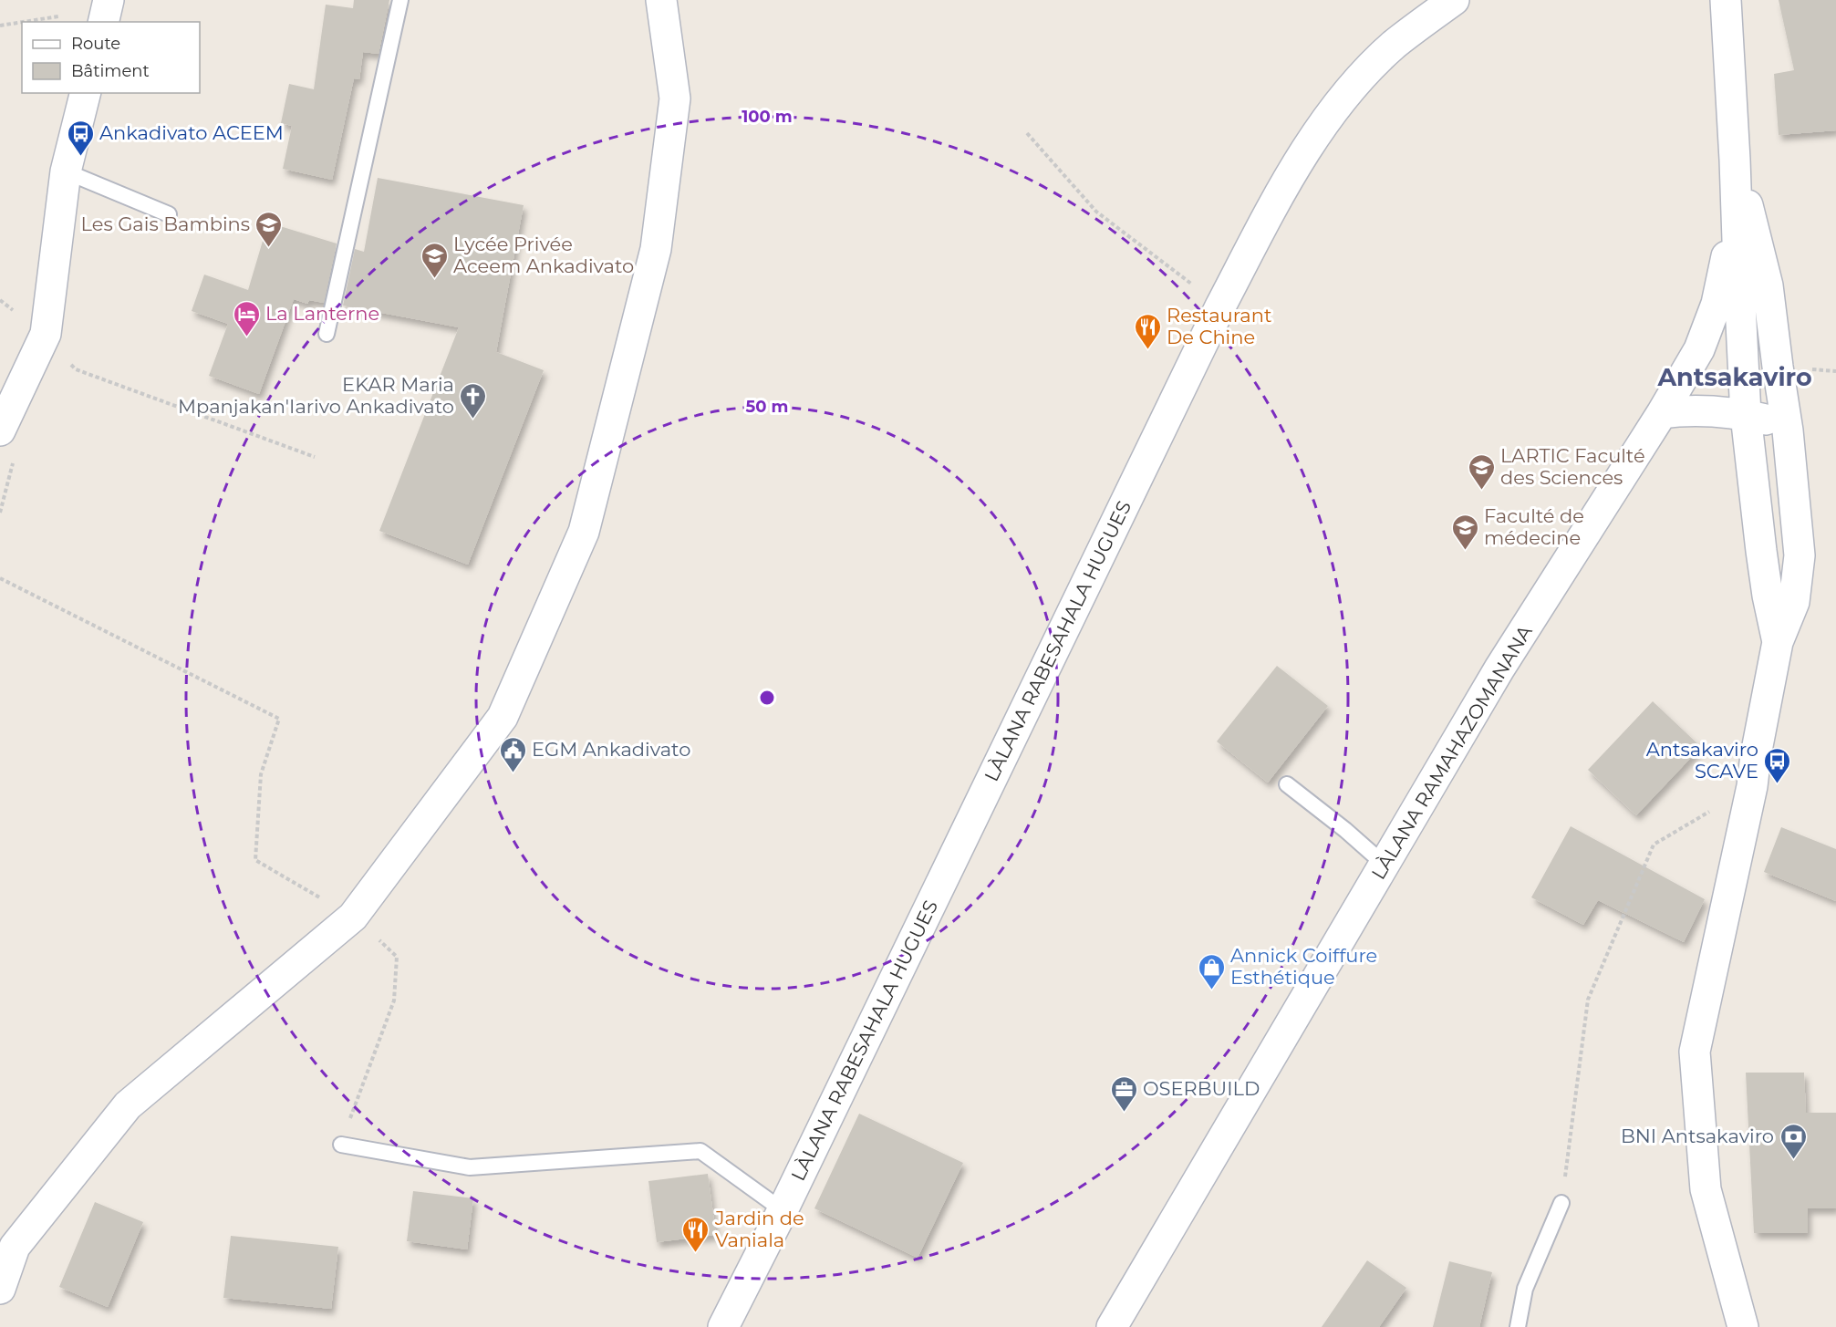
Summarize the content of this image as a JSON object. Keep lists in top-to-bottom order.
{
  "streets": {
    "street": ["LÀLANA RABESAHALA HUGUES", "LÀLANA RAMAHAZOMANANA"]
  },
  "districts": ["Antsakaviro"],
  "places": {
    "bus stop": ["Ankadivato ACEEM", "Antsakaviro SCAVE"],
    "school or university": [
      "Les Gais Bambins",
      "Lycée Privée Aceem Ankadivato",
      "LARTIC Faculté des Sciences",
      "Faculté de médecine"
    ],
    "hotel": ["La Lanterne"],
    "restaurant": ["Restaurant De Chine", "Jardin de Vaniala"],
    "church": ["EKAR Maria Mpanjakan'Iarivo Ankadivato"],
    "public building": ["EGM Ankadivato"],
    "shop": ["Annick Coiffure Esthétique"],
    "office": ["OSERBUILD"],
    "bank": ["BNI Antsakaviro"]
  },
  "legend": ["Route", "Bâtiment"],
  "rings": ["100 m", "50 m"]
}
